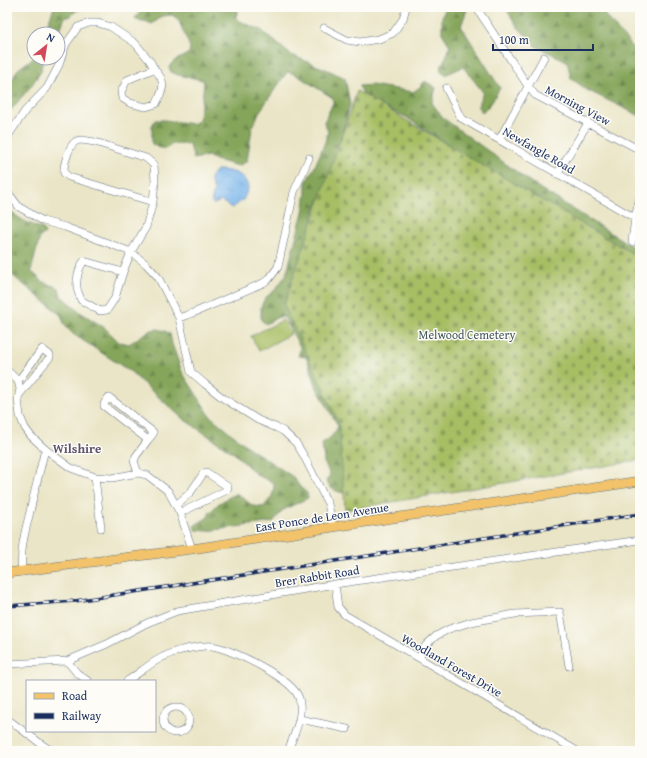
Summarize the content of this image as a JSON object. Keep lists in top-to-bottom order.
{
  "streets": {
    "main road": ["East Ponce de Leon Avenue"],
    "street": [
      "Morning View",
      "Newfangle Road",
      "Brer Rabbit Road",
      "Woodland Forest Drive"
    ]
  },
  "crossings": [
    ["Brer Rabbit Road", "Woodland Forest Drive"]
  ],
  "districts": ["Wilshire"],
  "parks": ["Melwood Cemetery"],
  "legend": ["Road", "Railway"],
  "scale_bar": "100 m",
  "north": "top right"
}
